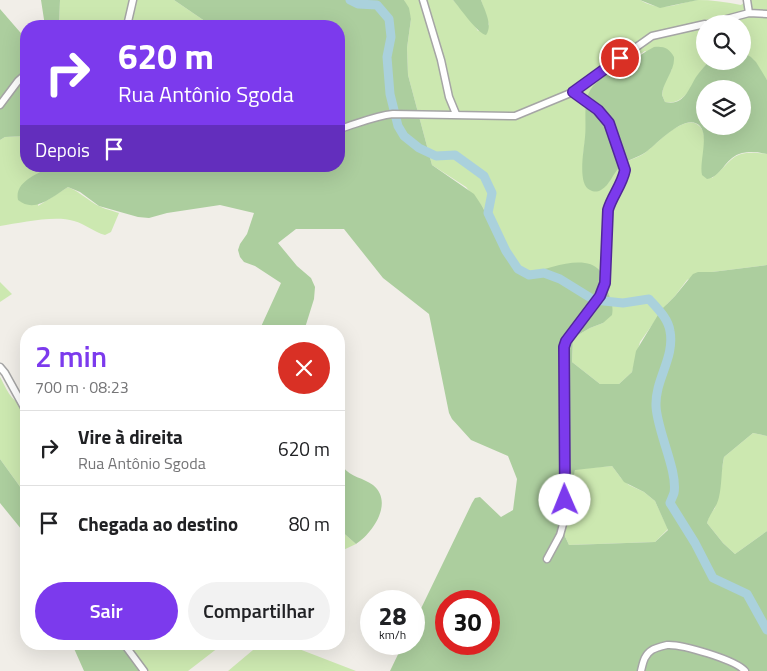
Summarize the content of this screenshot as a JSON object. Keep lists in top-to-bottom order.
{
  "page": {
    "turn": ["620 m", "Rua Antônio Sgoda"],
    "then": "Depois",
    "heading": ["2 min", "700 m · 08:23"],
    "list": [
      {
        "name": "Vire à direita",
        "note": "Rua Antônio Sgoda",
        "value": "620 m"
      },
      {
        "name": "Chegada ao destino",
        "value": "80 m"
      }
    ],
    "buttons": ["Sair", "Compartilhar"],
    "speed": "28 km/h",
    "limit": "30"
  }
}
